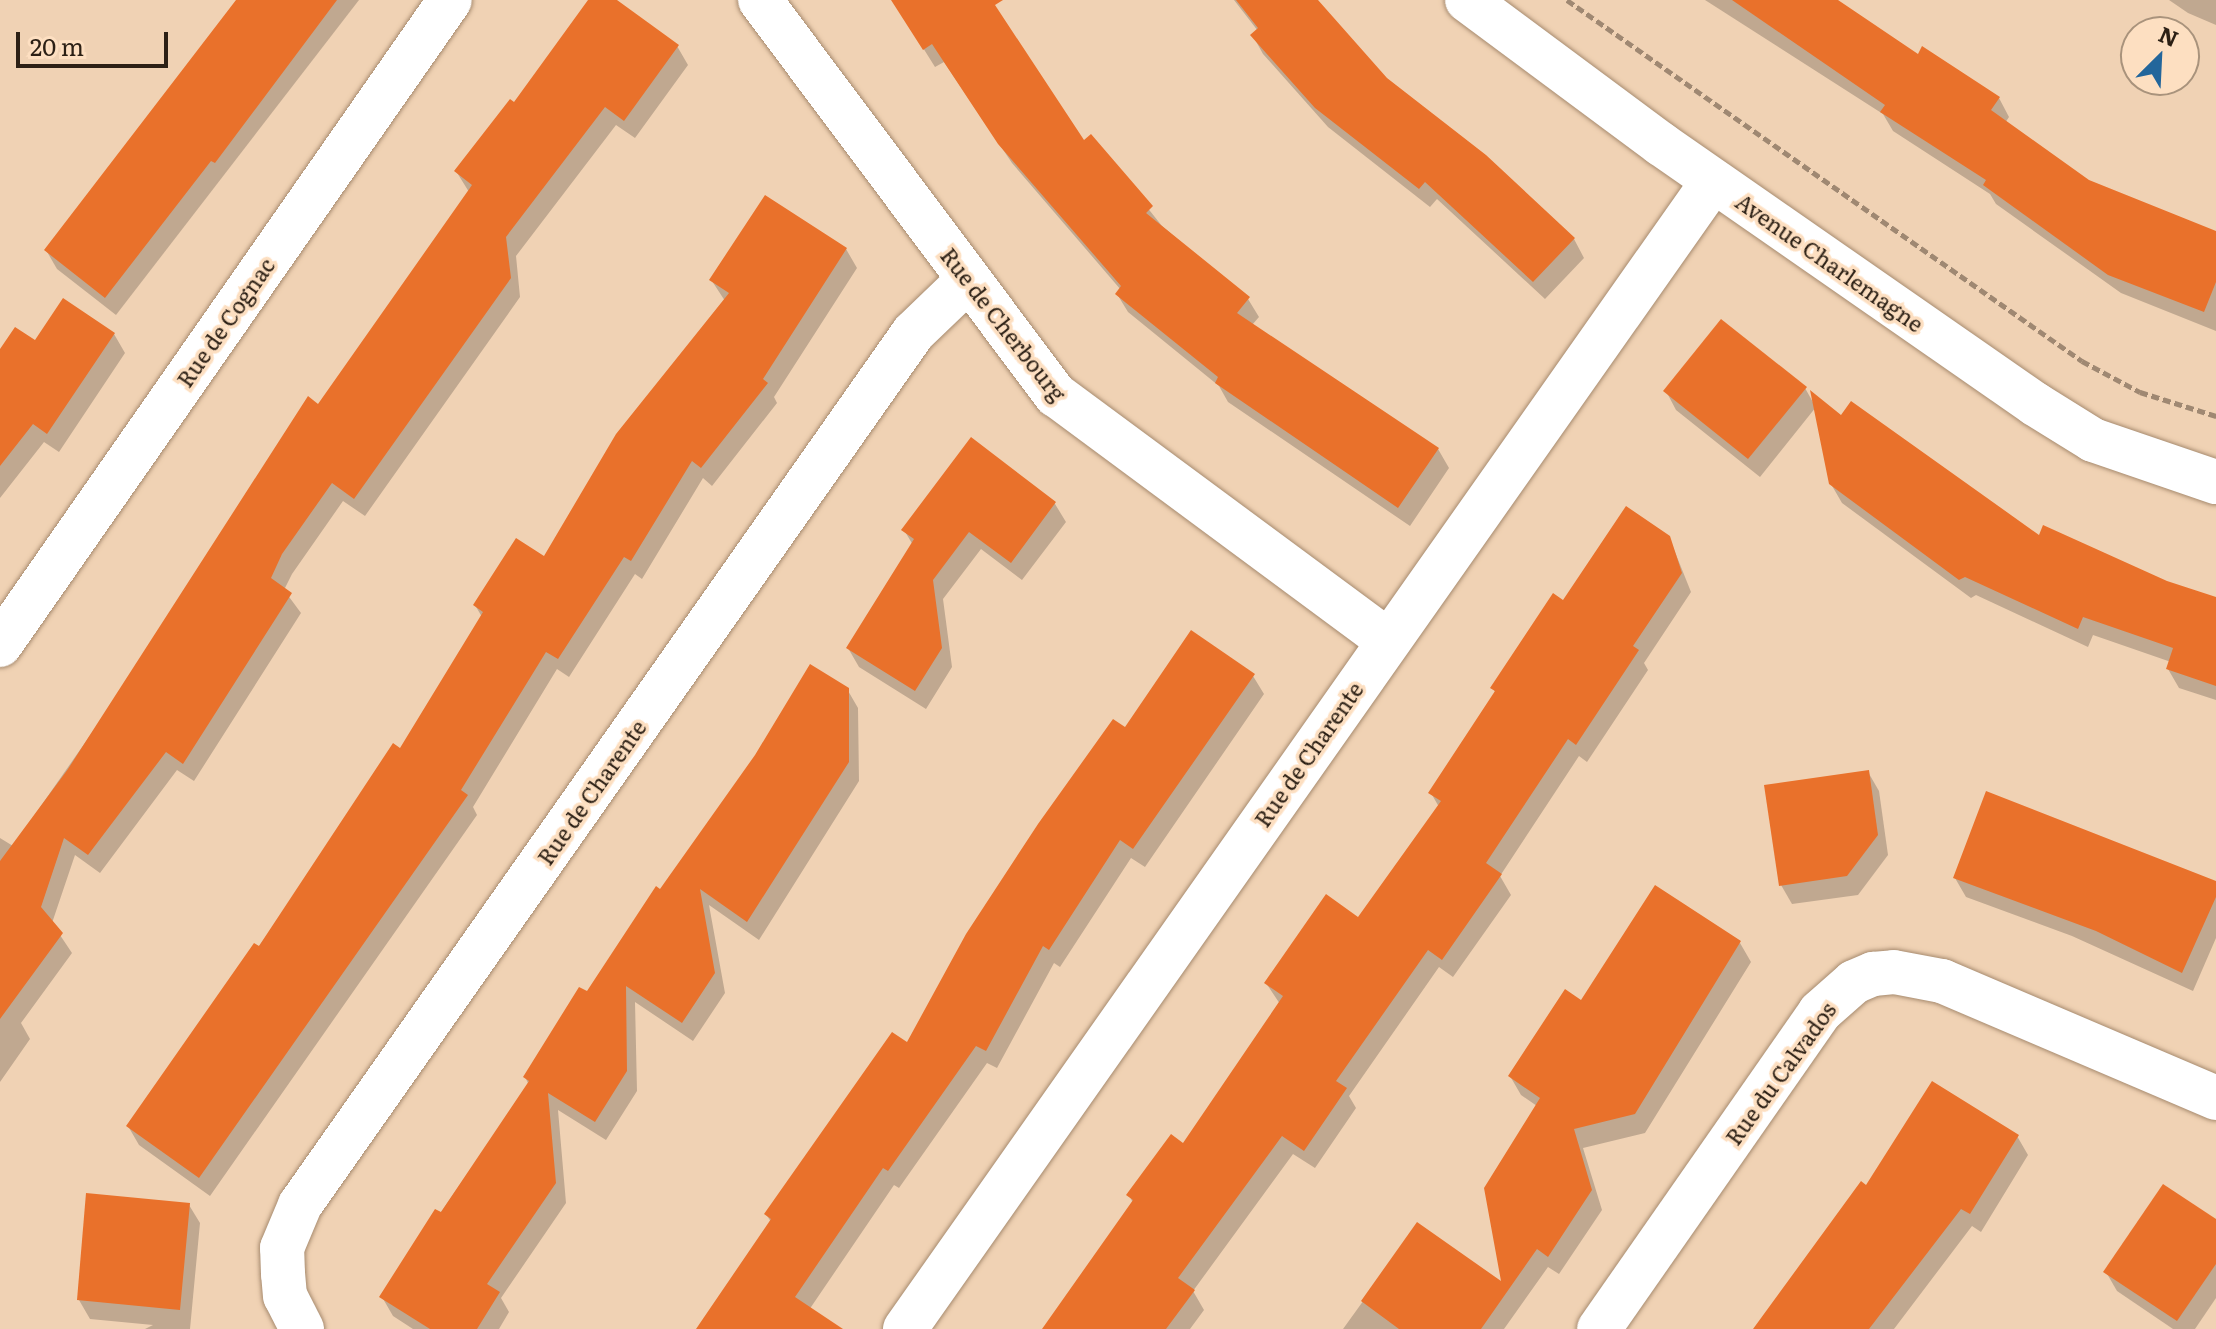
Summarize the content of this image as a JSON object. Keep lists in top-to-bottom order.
{
  "streets": {
    "street": [
      "Avenue Charlemagne",
      "Rue de Cognac",
      "Rue de Cherbourg",
      "Rue de Charente",
      "Rue du Calvados"
    ]
  },
  "crossings": [
    ["Avenue Charlemagne", "Rue de Charente"],
    ["Rue de Cherbourg", "Rue de Charente"]
  ],
  "scale_bar": "20 m",
  "north": "top right"
}
